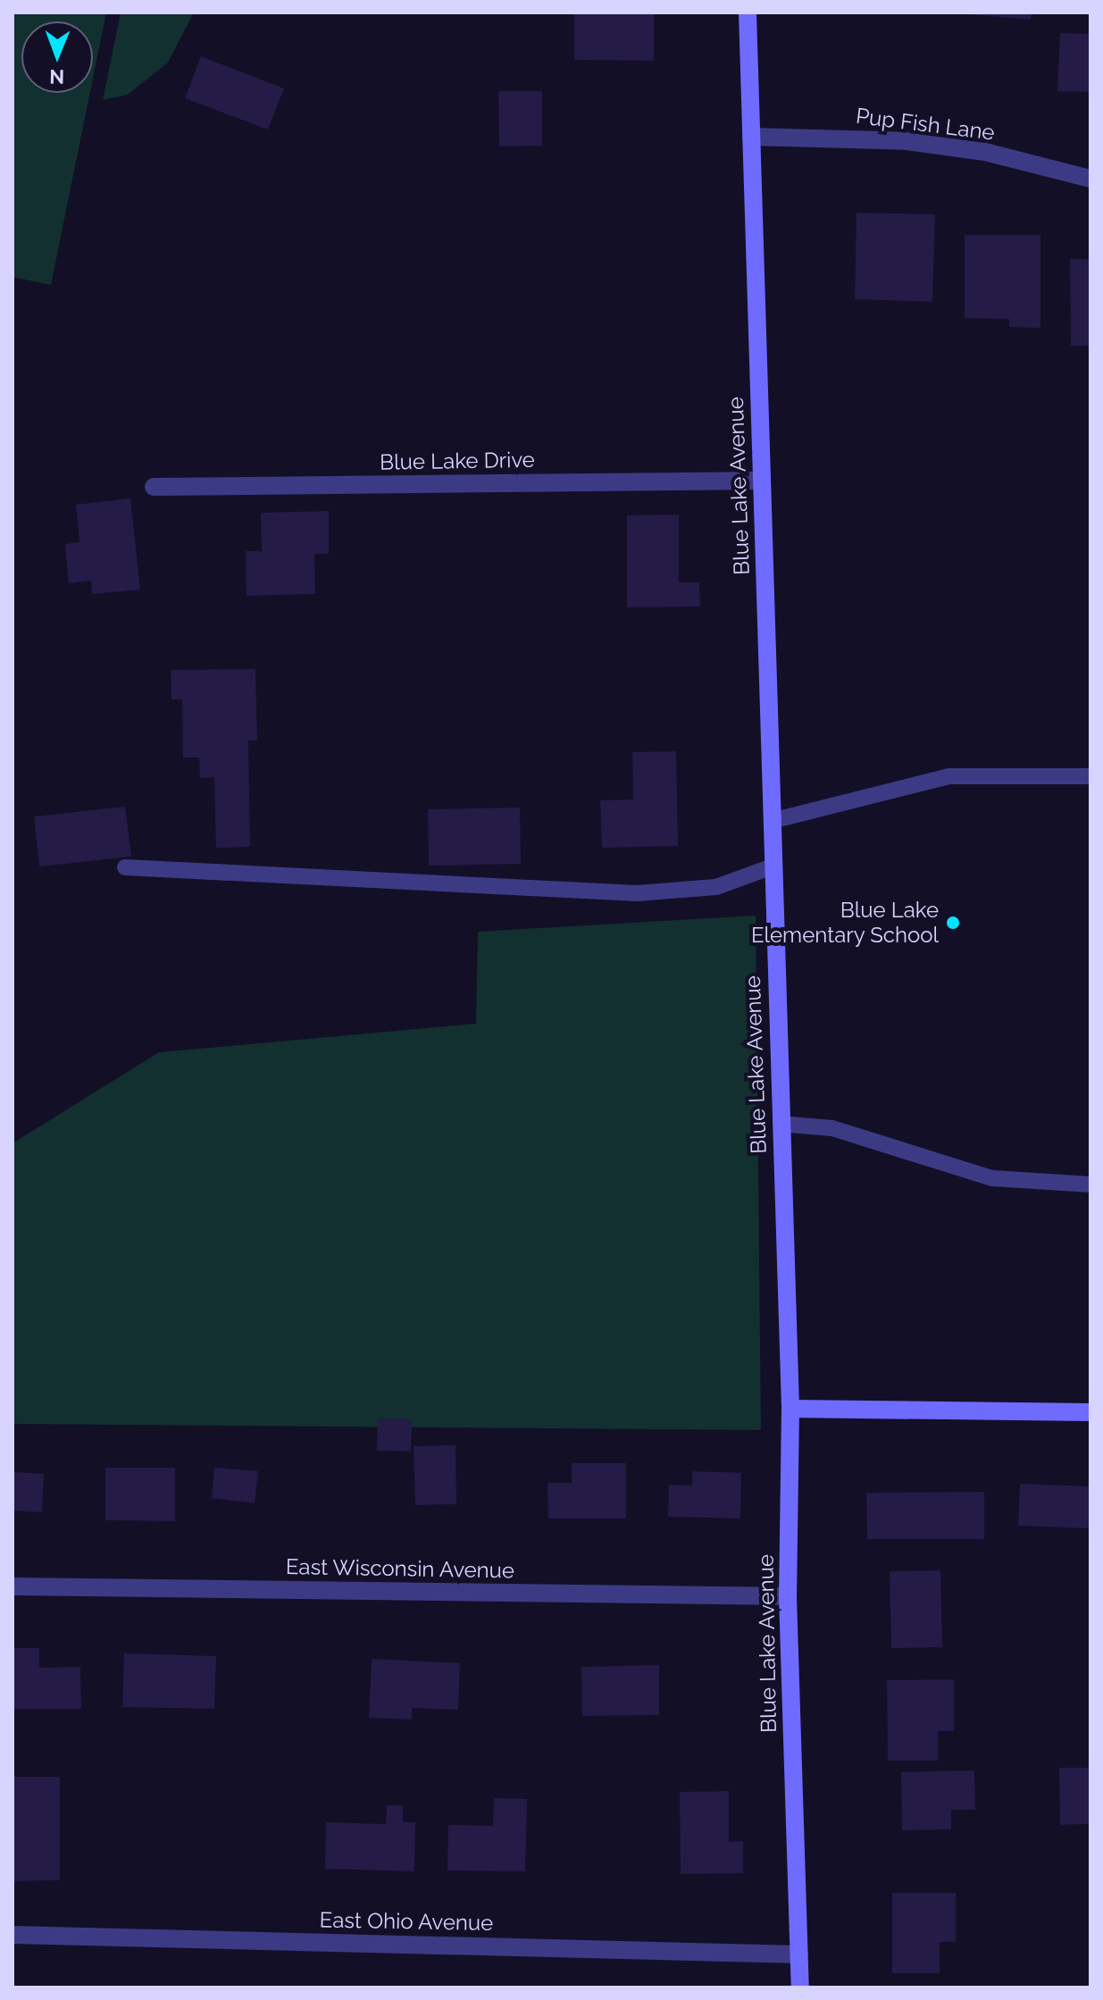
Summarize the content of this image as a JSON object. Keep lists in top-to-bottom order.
{
  "streets": {
    "main road": ["Blue Lake Avenue"],
    "street": [
      "Pup Fish Lane",
      "Blue Lake Drive",
      "East Wisconsin Avenue",
      "East Ohio Avenue"
    ]
  },
  "crossings": [
    ["Pup Fish Lane", "Blue Lake Avenue"],
    ["Blue Lake Drive", "Blue Lake Avenue"],
    ["Blue Lake Avenue", "East Wisconsin Avenue"],
    ["Blue Lake Avenue", "East Ohio Avenue"]
  ],
  "places": ["Blue Lake Elementary School"],
  "north": "bottom"
}
